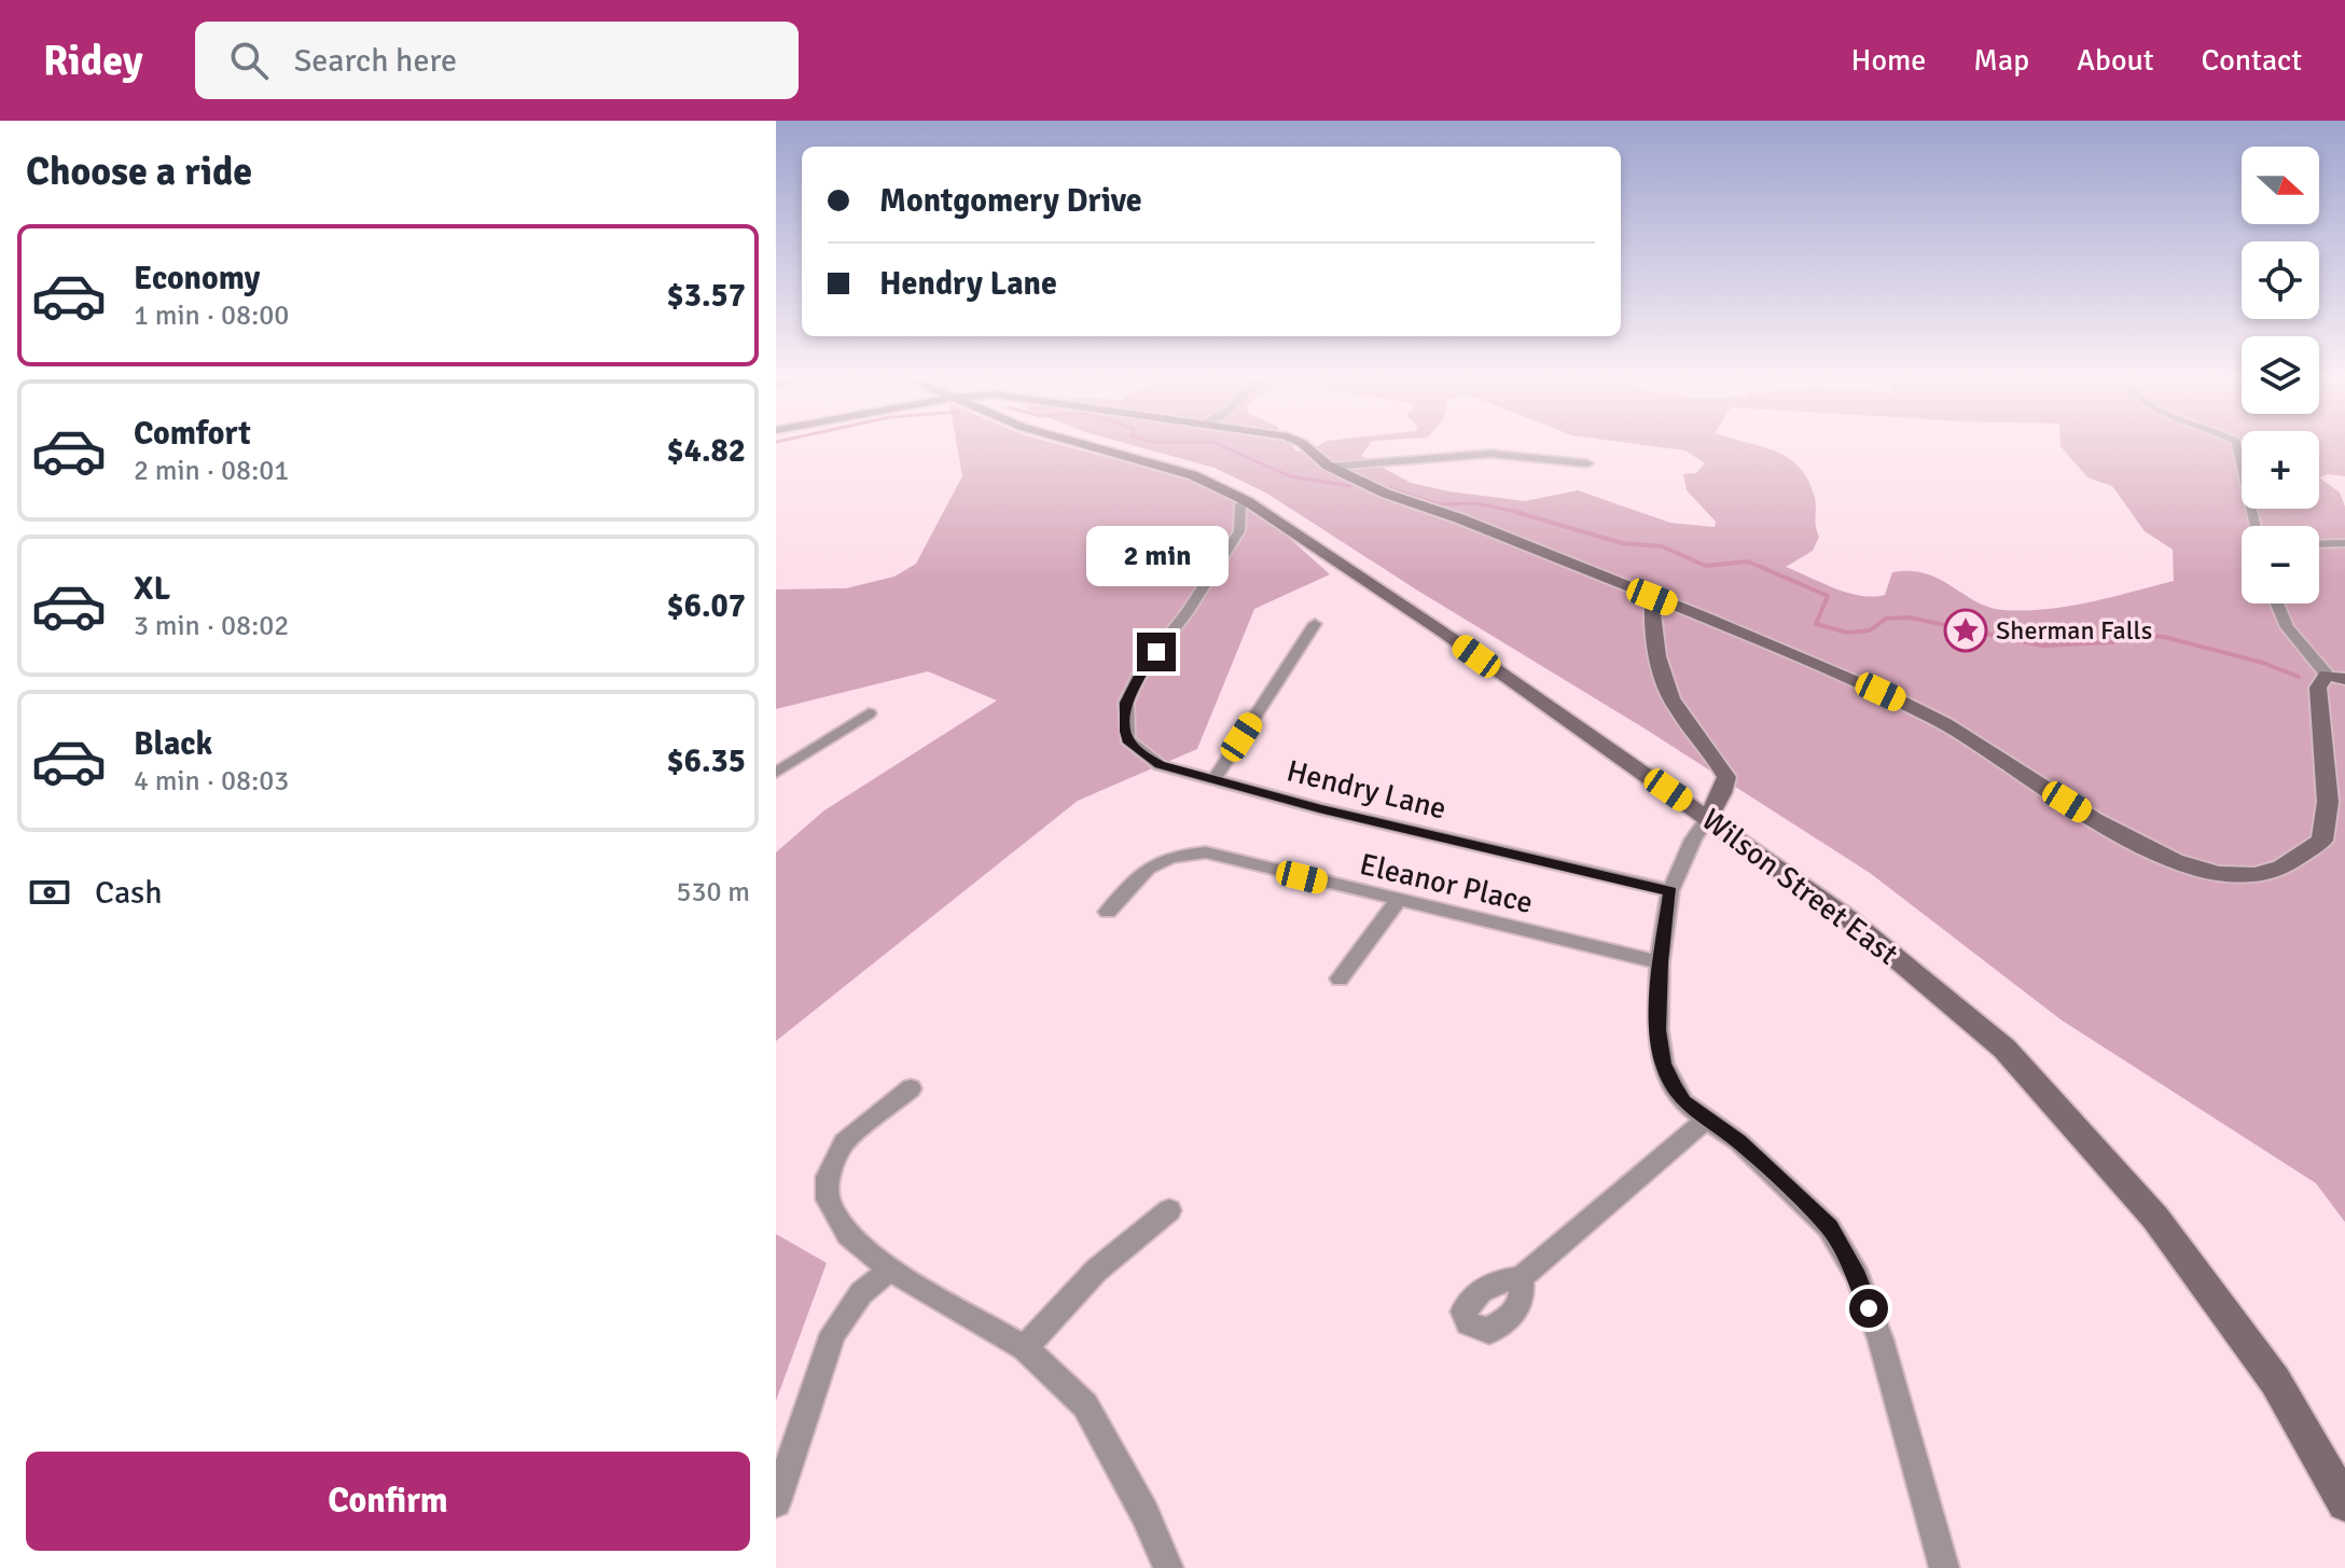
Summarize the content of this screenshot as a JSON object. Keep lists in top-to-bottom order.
{
  "streets": {
    "street": ["Hendry Lane", "Eleanor Place", "Wilson Street East"]
  },
  "crossings": [
    ["Hendry Lane", "Wilson Street East"]
  ],
  "places": {
    "place": ["Sherman Falls"]
  },
  "north": "right",
  "page": {
    "header": "Ridey",
    "search": "Search here",
    "nav": [
      "Home",
      "Map",
      "About",
      "Contact"
    ],
    "heading": "Choose a ride",
    "map_buttons": ["+", "−"],
    "banner": ["Montgomery Drive", "Hendry Lane"],
    "list": [
      {
        "name": "Economy",
        "note": "1 min · 08:00",
        "value": "$3.57"
      },
      {
        "name": "Comfort",
        "note": "2 min · 08:01",
        "value": "$4.82"
      },
      {
        "name": "XL",
        "note": "3 min · 08:02",
        "value": "$6.07"
      },
      {
        "name": "Black",
        "note": "4 min · 08:03",
        "value": "$6.35"
      }
    ],
    "bubble": "2 min",
    "pay": ["Cash", "530 m"],
    "buttons": "Confirm"
  }
}
